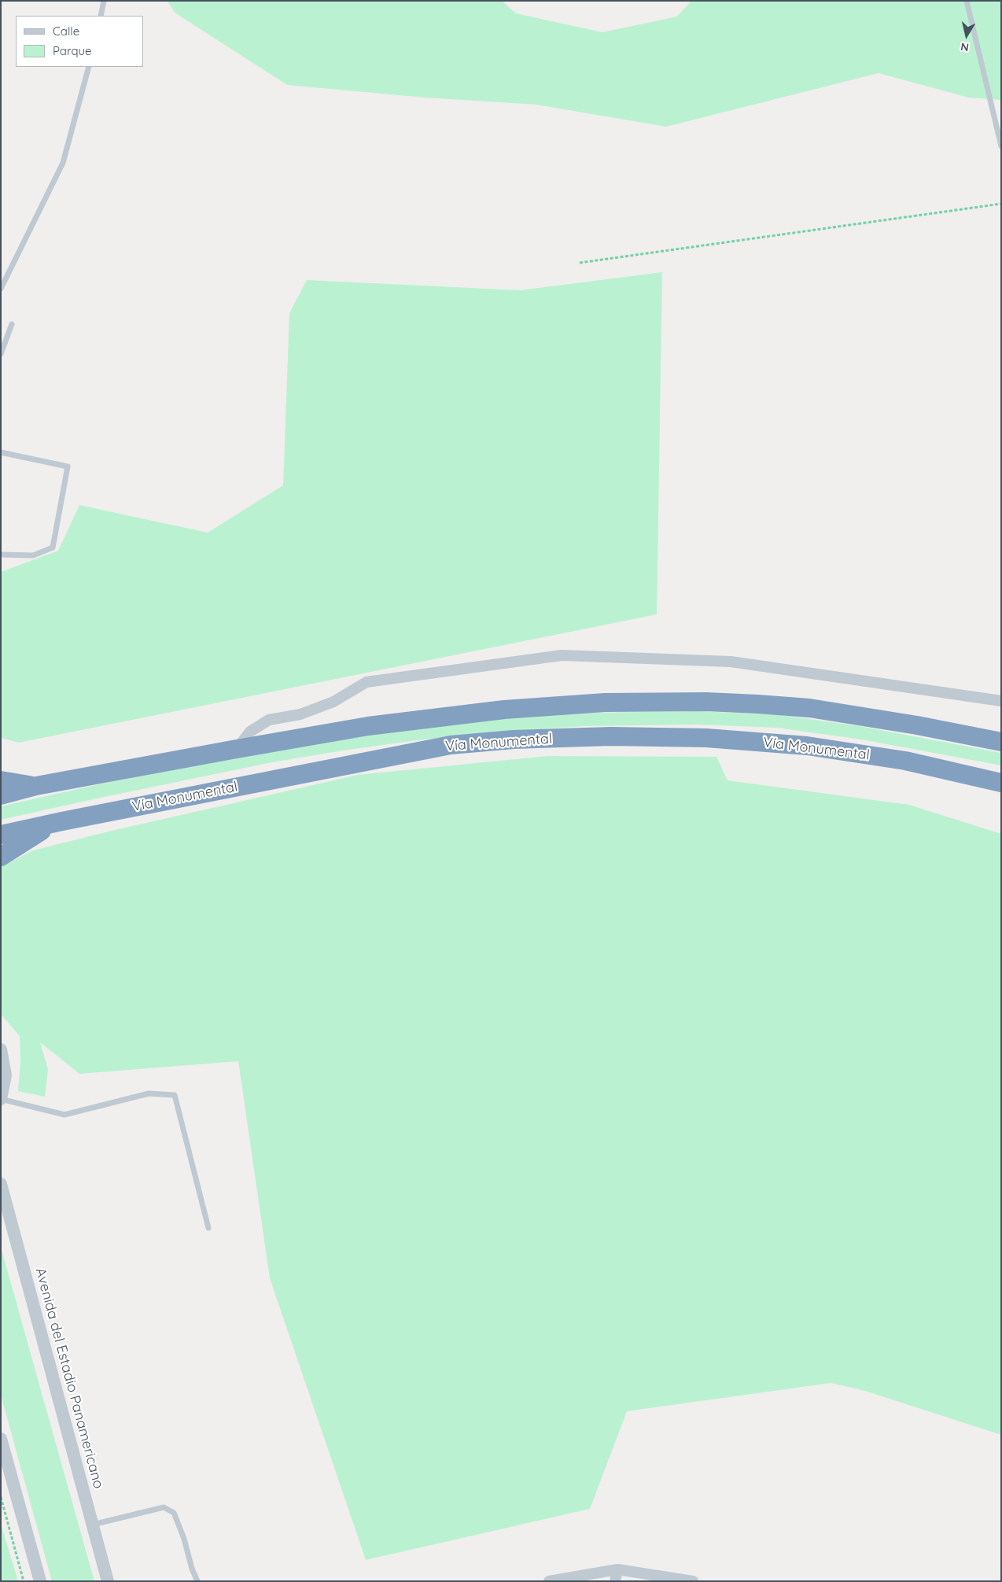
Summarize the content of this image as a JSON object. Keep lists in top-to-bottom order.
{
  "streets": {
    "highway": ["Vía Monumental"],
    "street": ["Avenida del Estadio Panamericano"]
  },
  "legend": ["Calle", "Parque"],
  "north": "bottom"
}
